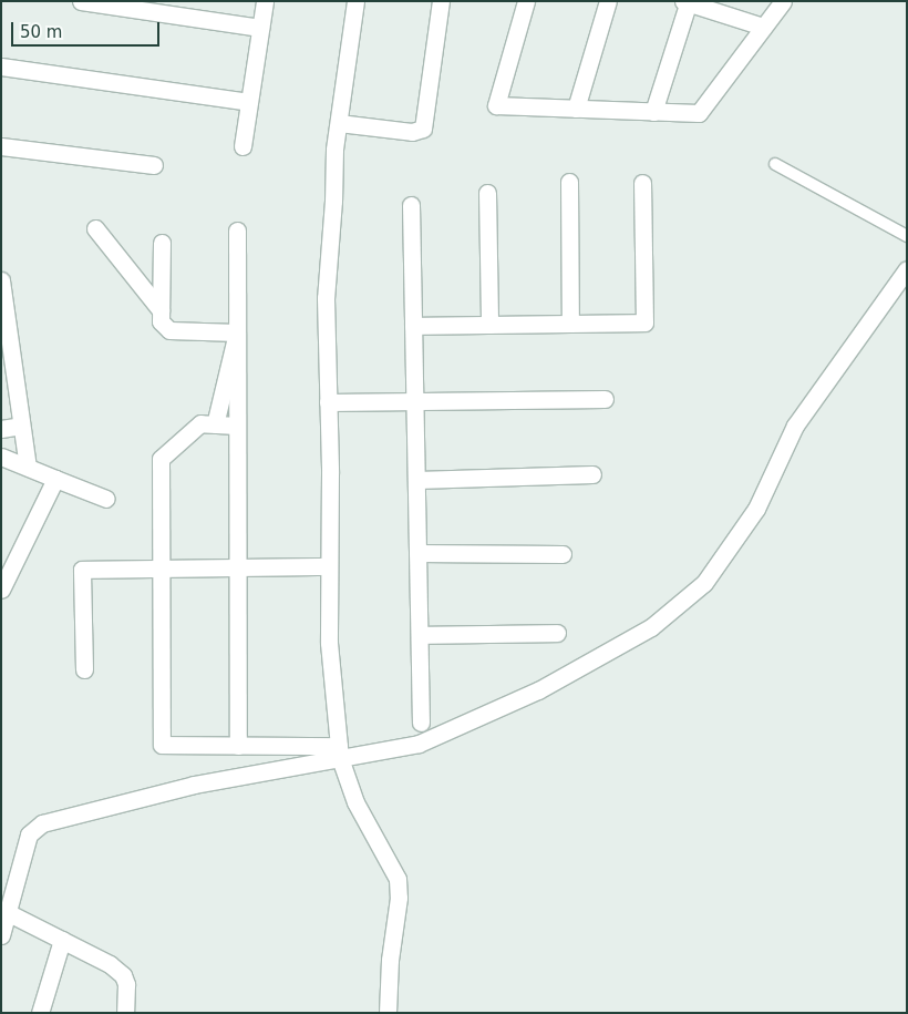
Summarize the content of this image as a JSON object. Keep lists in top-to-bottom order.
{
  "scale_bar": "50 m"
}
